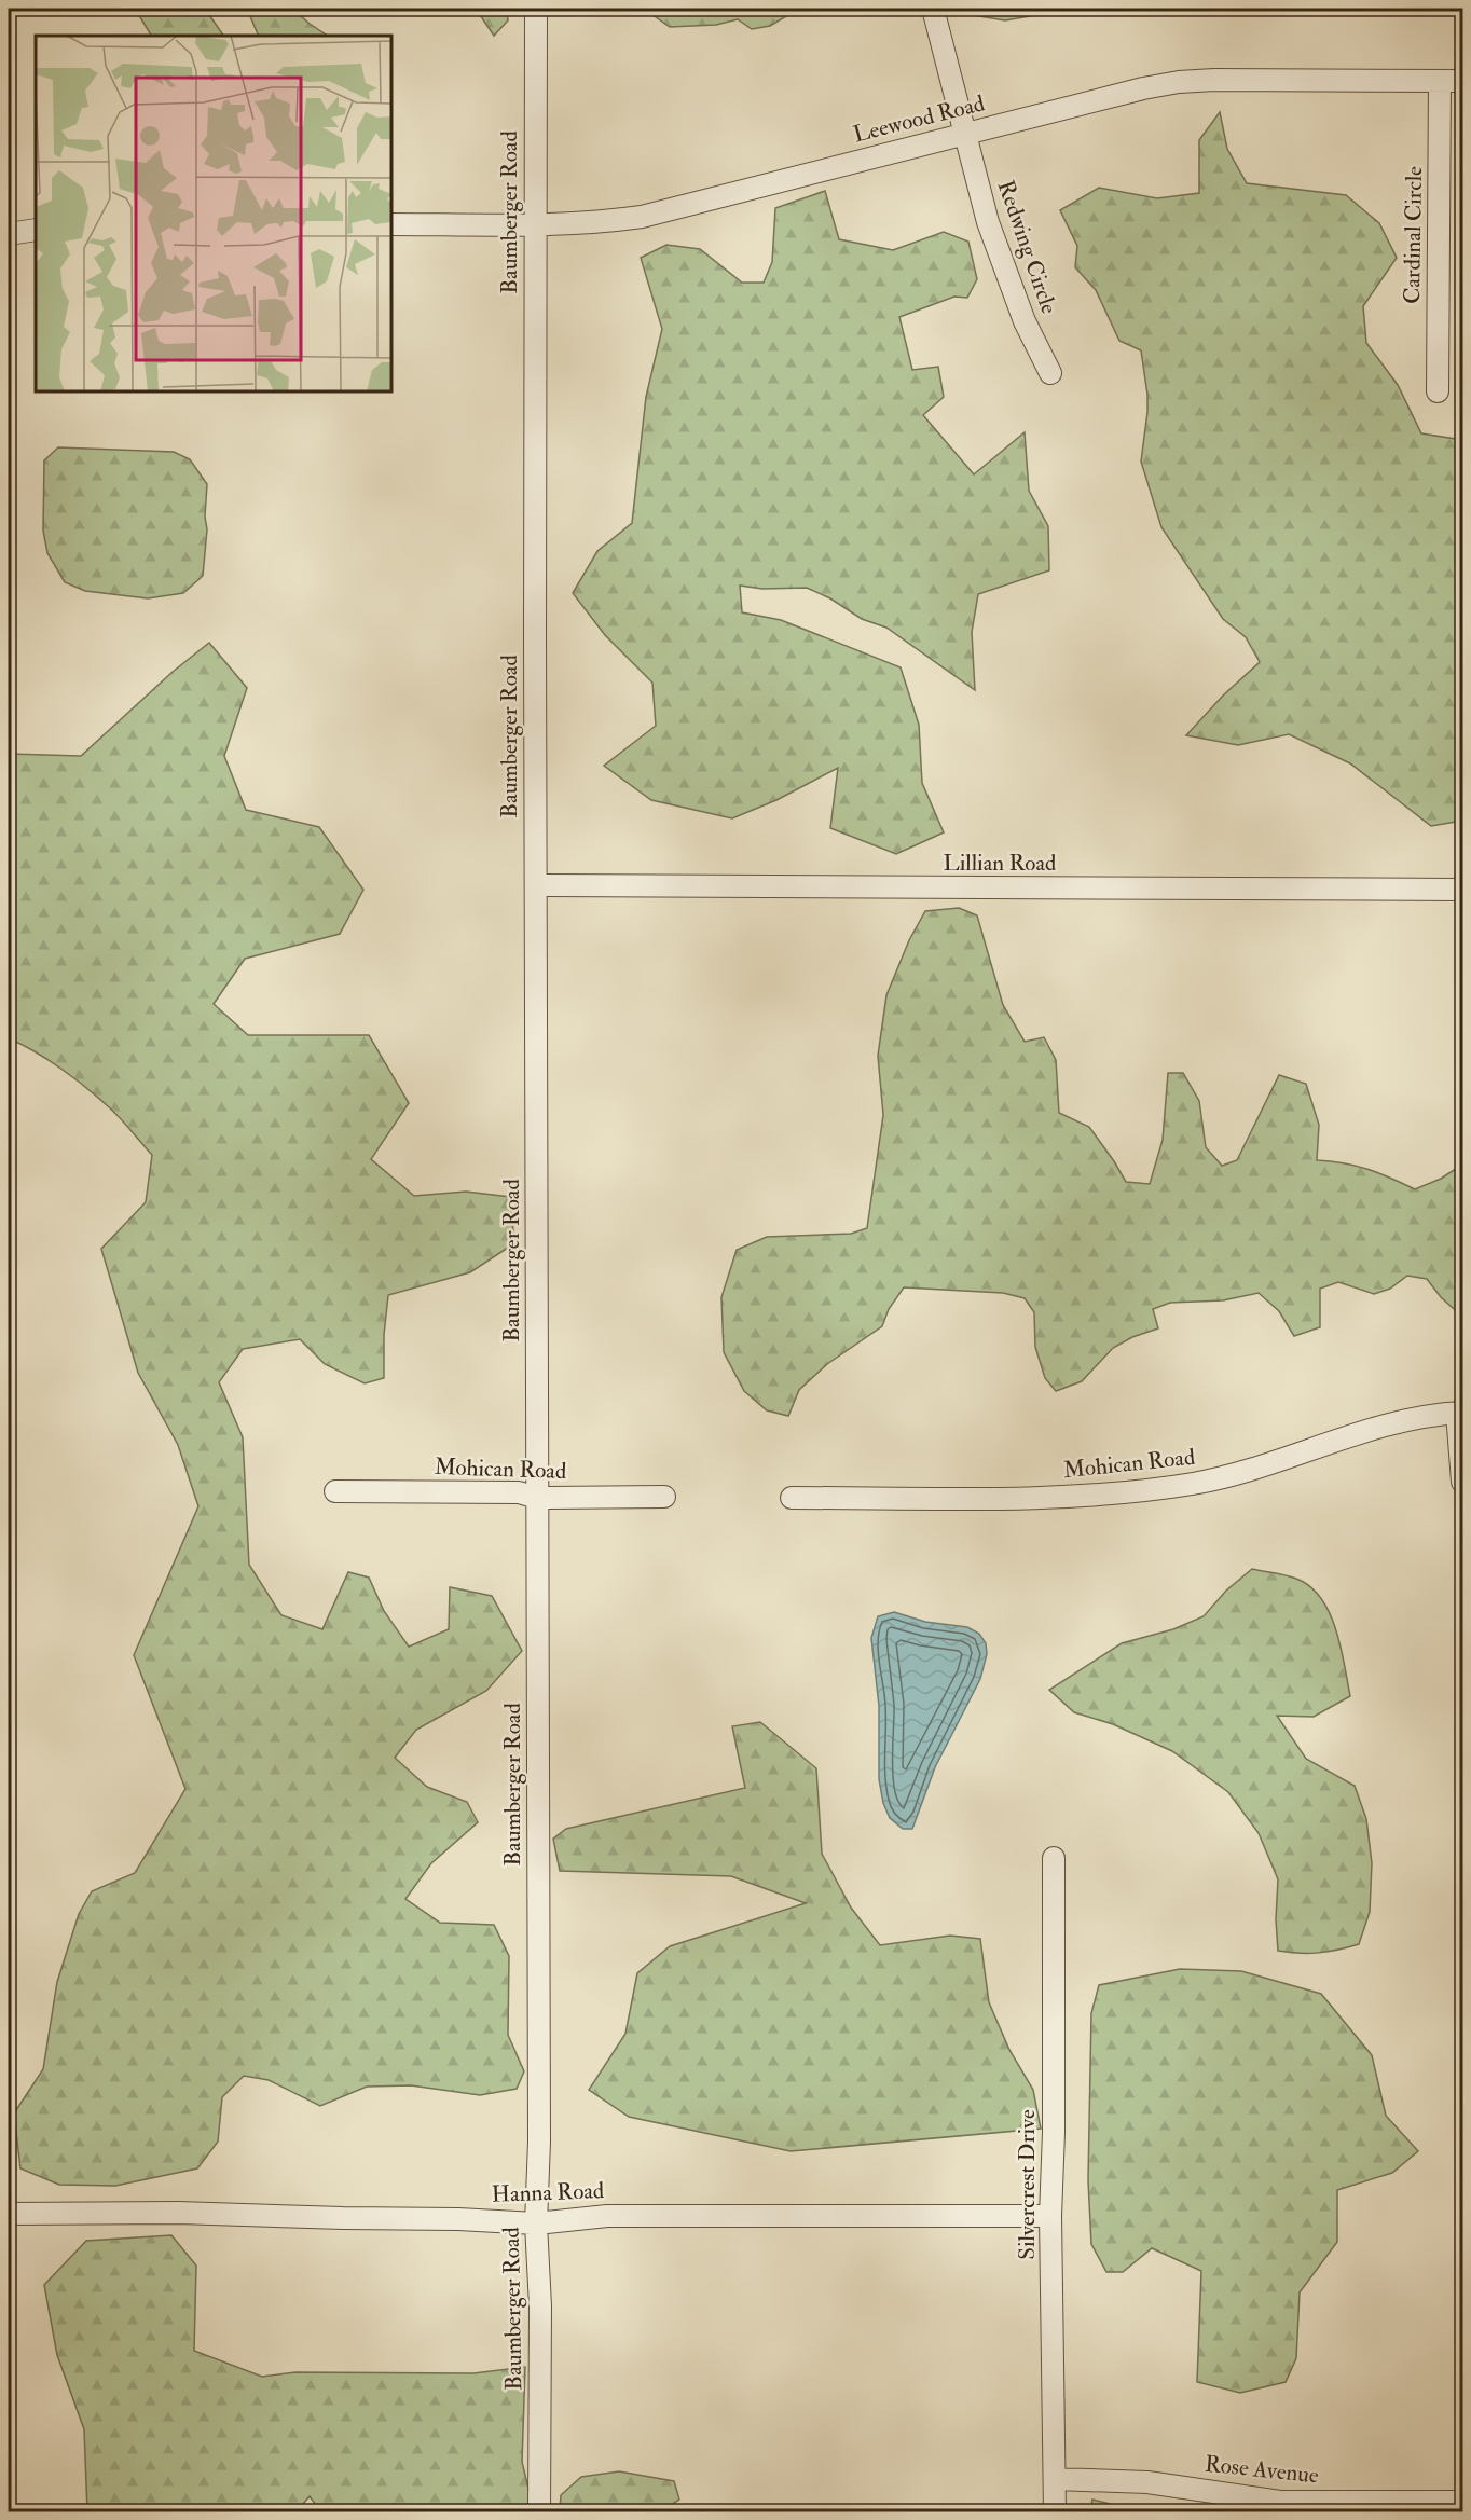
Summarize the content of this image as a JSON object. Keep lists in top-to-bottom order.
{
  "streets": {
    "street": [
      "Leewood Road",
      "Baumberger Road",
      "Cardinal Circle",
      "Redwing Circle",
      "Lillian Road",
      "Mohican Road",
      "Silvercrest Drive",
      "Hanna Road",
      "Rose Avenue"
    ]
  },
  "crossings": [
    ["Leewood Road", "Baumberger Road"],
    ["Leewood Road", "Cardinal Circle"],
    ["Leewood Road", "Redwing Circle"],
    ["Baumberger Road", "Lillian Road"],
    ["Baumberger Road", "Mohican Road"],
    ["Baumberger Road", "Hanna Road"],
    ["Silvercrest Drive", "Hanna Road"],
    ["Silvercrest Drive", "Rose Avenue"]
  ]
}
